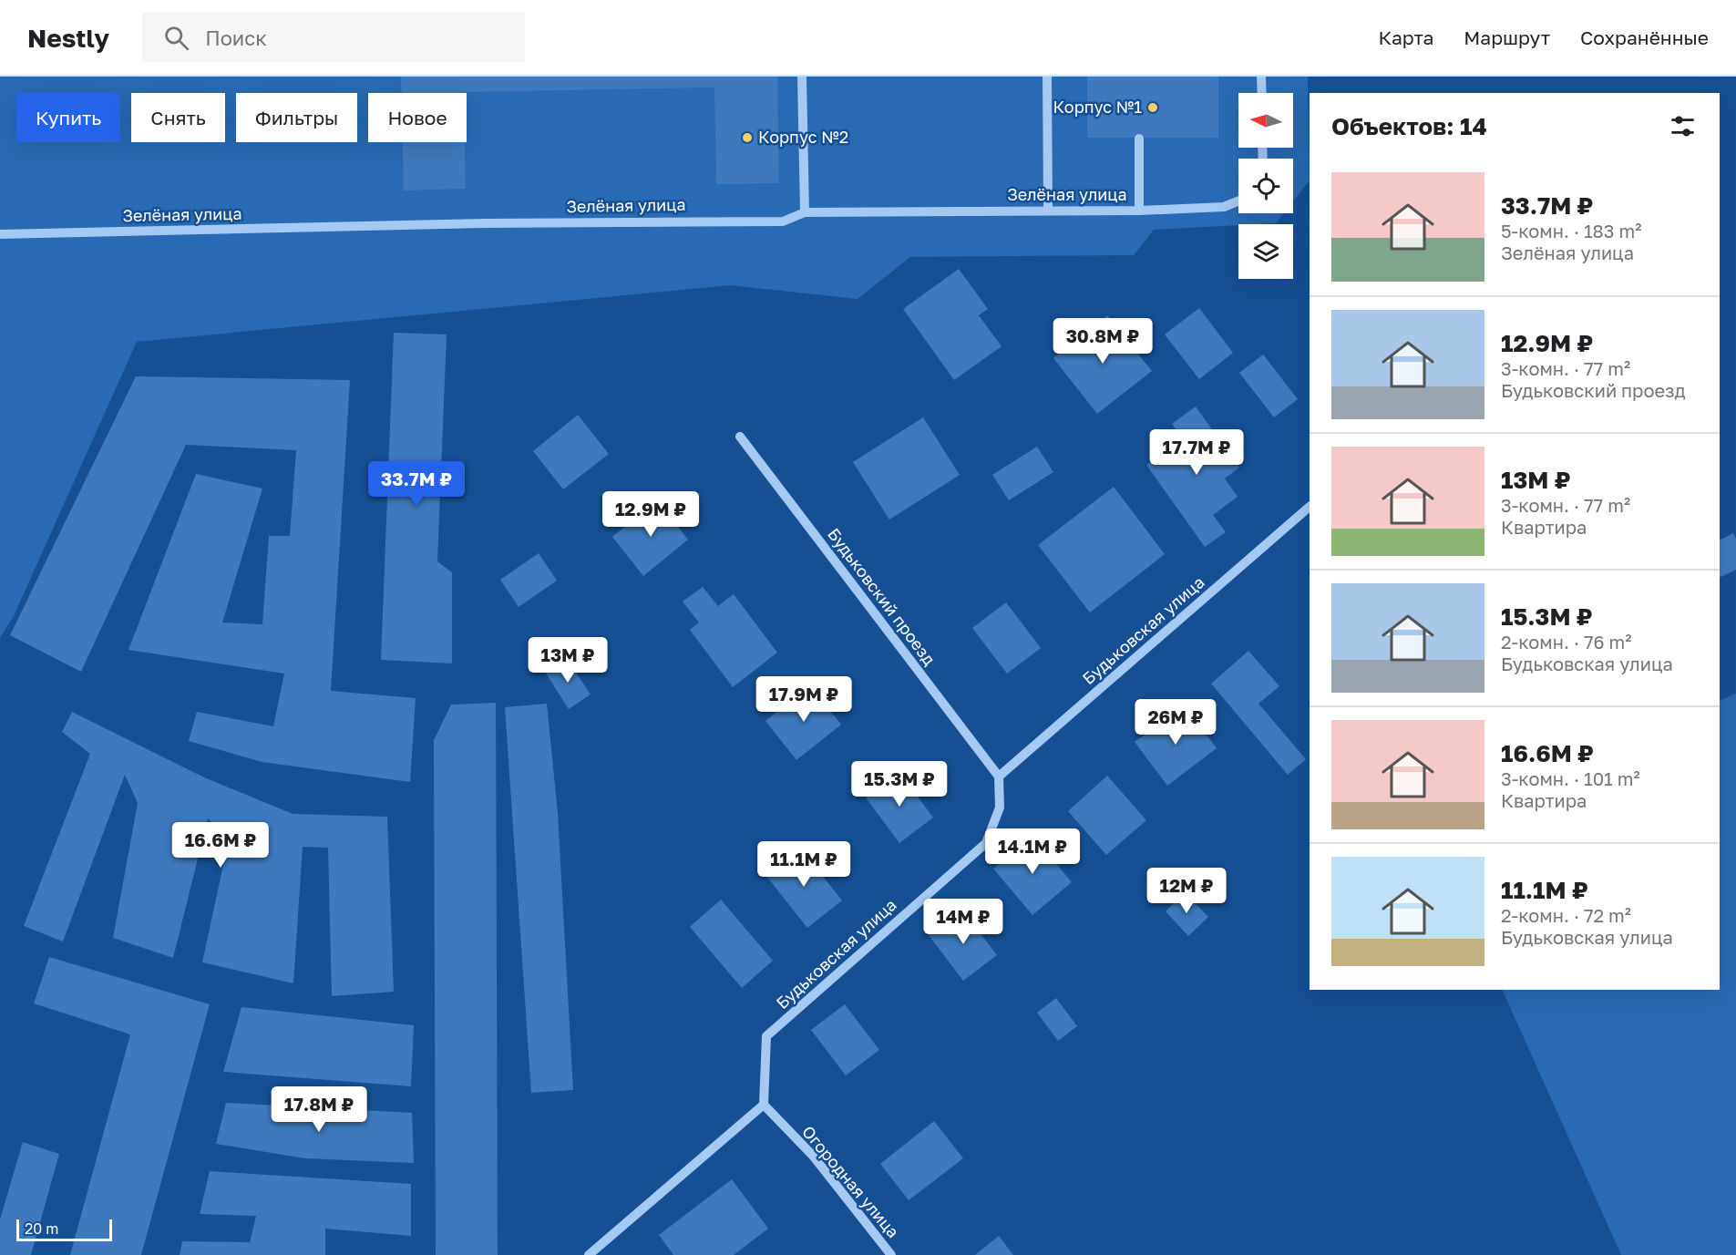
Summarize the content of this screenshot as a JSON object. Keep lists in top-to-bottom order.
{
  "streets": {
    "street": [
      "Зелёная улица",
      "Будьковский проезд",
      "Будьковская улица",
      "Огородная улица"
    ]
  },
  "crossings": [
    ["Будьковский проезд", "Будьковская улица"],
    ["Будьковская улица", "Огородная улица"]
  ],
  "places": ["Корпус №1", "Корпус №2"],
  "scale_bar": "20 m",
  "north": "left",
  "page": {
    "header": "Nestly",
    "search": "Поиск",
    "nav": ["Карта", "Маршрут", "Сохранённые"],
    "chip": [
      "Купить",
      "Снять",
      "Фильтры",
      "Новое"
    ],
    "heading": "Объектов: 14",
    "list": [
      {
        "name": "33.7M ₽",
        "note": "5-комн. · 183 m² · Зелёная улица"
      },
      {
        "name": "12.9M ₽",
        "note": "3-комн. · 77 m² · Будьковский проезд"
      },
      {
        "name": "13M ₽",
        "note": "3-комн. · 77 m² · Квартира"
      },
      {
        "name": "15.3M ₽",
        "note": "2-комн. · 76 m² · Будьковская улица"
      },
      {
        "name": "16.6M ₽",
        "note": "3-комн. · 101 m² · Квартира"
      },
      {
        "name": "11.1M ₽",
        "note": "2-комн. · 72 m² · Будьковская улица"
      }
    ],
    "price": [
      "30.8M ₽",
      "17.7M ₽",
      "33.7M ₽",
      "12.9M ₽",
      "13M ₽",
      "17.9M ₽",
      "26M ₽",
      "15.3M ₽",
      "16.6M ₽",
      "14.1M ₽",
      "11.1M ₽",
      "12M ₽",
      "14M ₽",
      "17.8M ₽"
    ],
    "scale": "20 m"
  }
}
